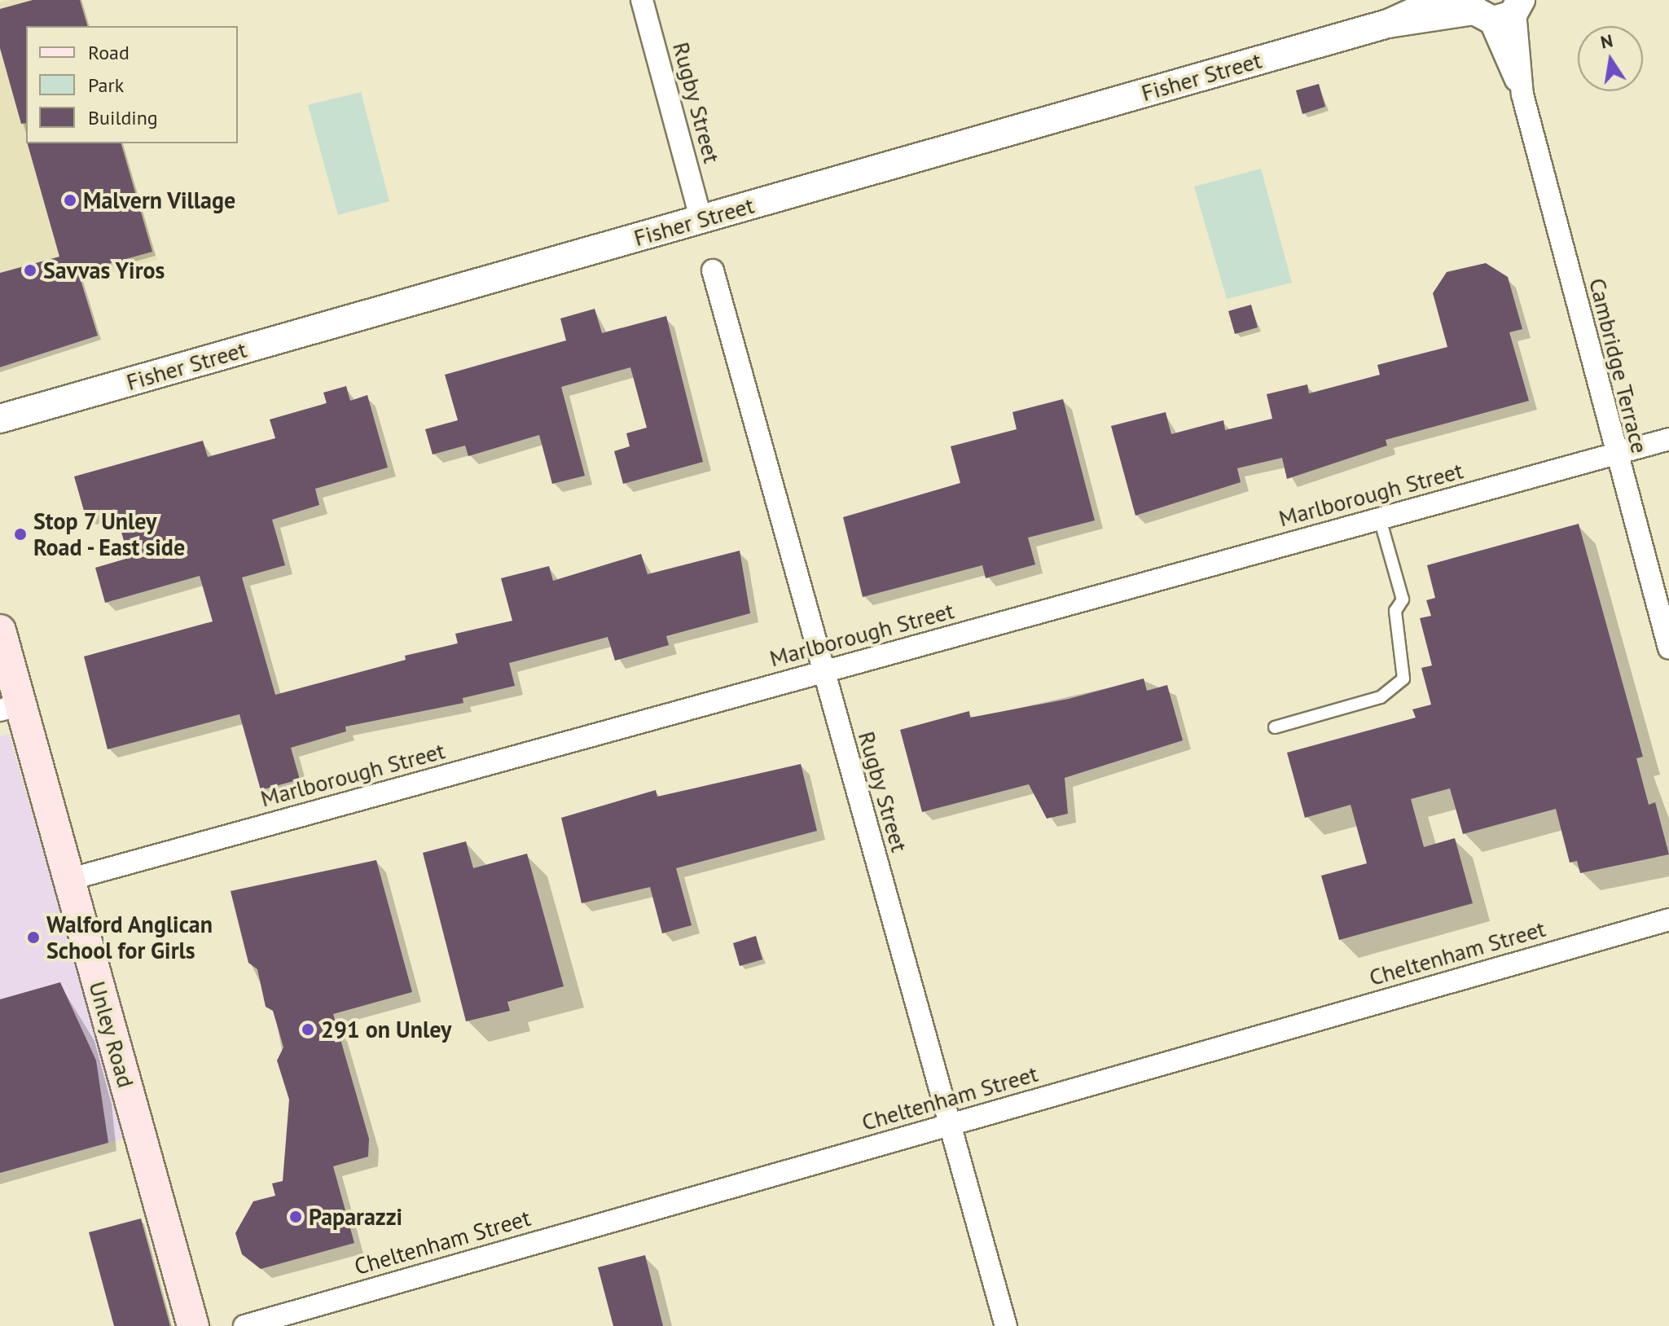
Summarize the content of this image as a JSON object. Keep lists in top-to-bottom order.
{
  "streets": {
    "main road": ["Unley Road"],
    "street": [
      "Fisher Street",
      "Rugby Street",
      "Cambridge Terrace",
      "Marlborough Street",
      "Cheltenham Street"
    ]
  },
  "crossings": [
    ["Fisher Street", "Rugby Street"],
    ["Fisher Street", "Cambridge Terrace"],
    ["Rugby Street", "Marlborough Street"],
    ["Rugby Street", "Cheltenham Street"],
    ["Cambridge Terrace", "Marlborough Street"],
    ["Marlborough Street", "Unley Road"]
  ],
  "places": [
    "Malvern Village",
    "Savvas Yiros",
    "Stop 7 Unley Road - East side",
    "Walford Anglican School for Girls",
    "291 on Unley",
    "Paparazzi"
  ],
  "legend": ["Road", "Park", "Building"],
  "north": "top"
}
